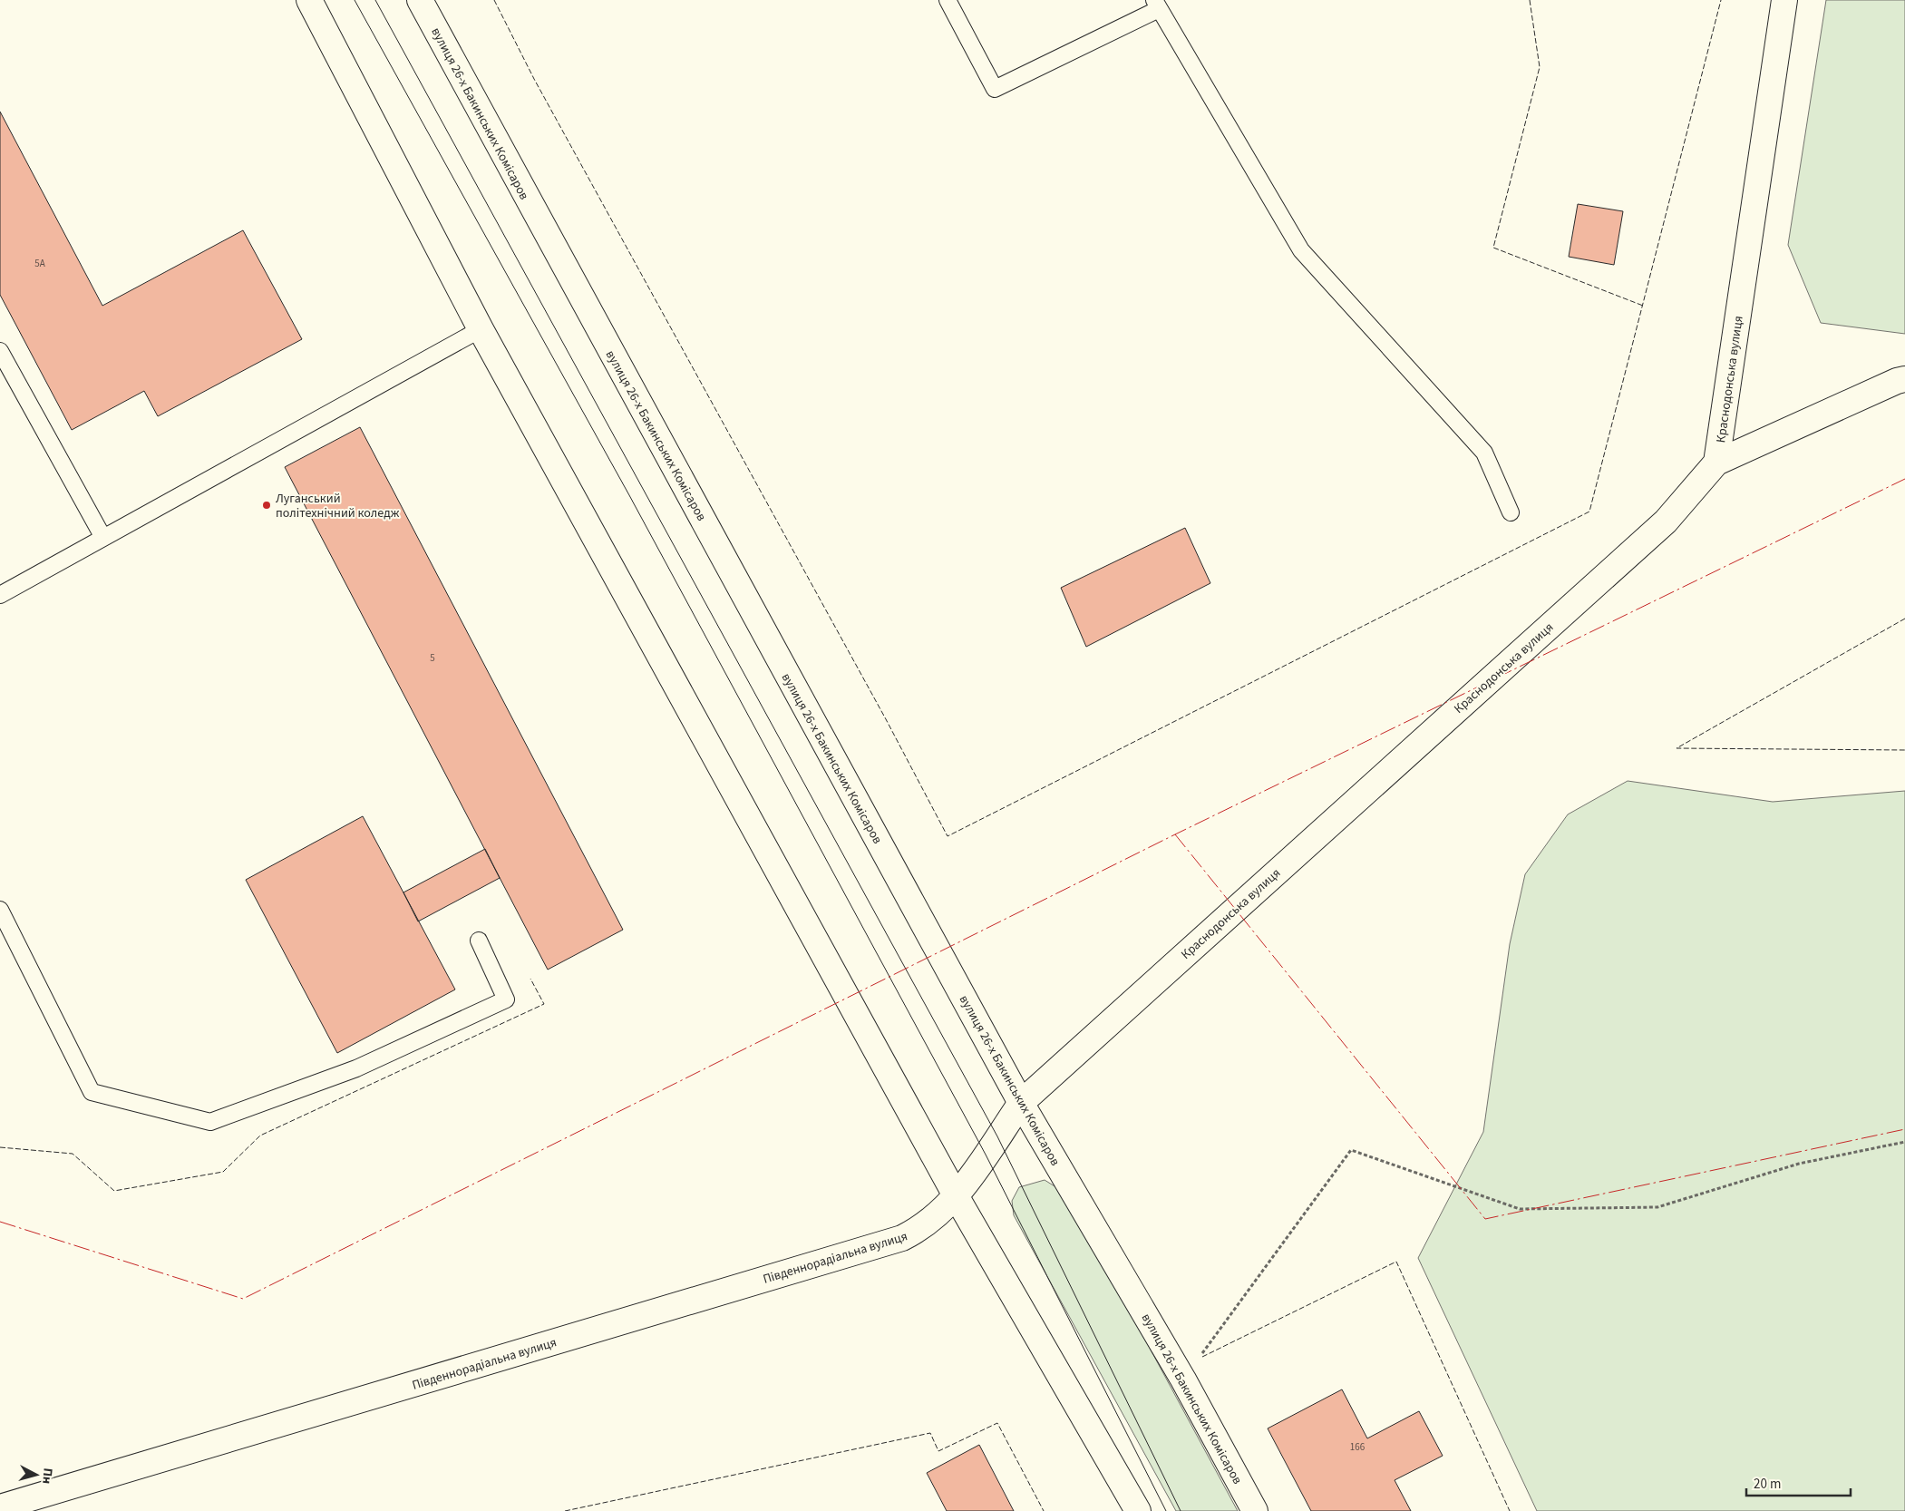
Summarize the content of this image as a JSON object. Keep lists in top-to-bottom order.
{
  "streets": {
    "street": ["вулиця 26-х Бакинських Комісаров", "Краснодонська вулиця", "Південнорадіальна вулиця"]
  },
  "crossings": [
    ["вулиця 26-х Бакинських Комісаров", "Краснодонська вулиця"],
    ["Краснодонська вулиця", "Південнорадіальна вулиця"]
  ],
  "places": ["Луганський політехнічний коледж"],
  "house_numbers": ["5А", "5", "166"],
  "scale_bar": "20 m",
  "north": "right"
}
